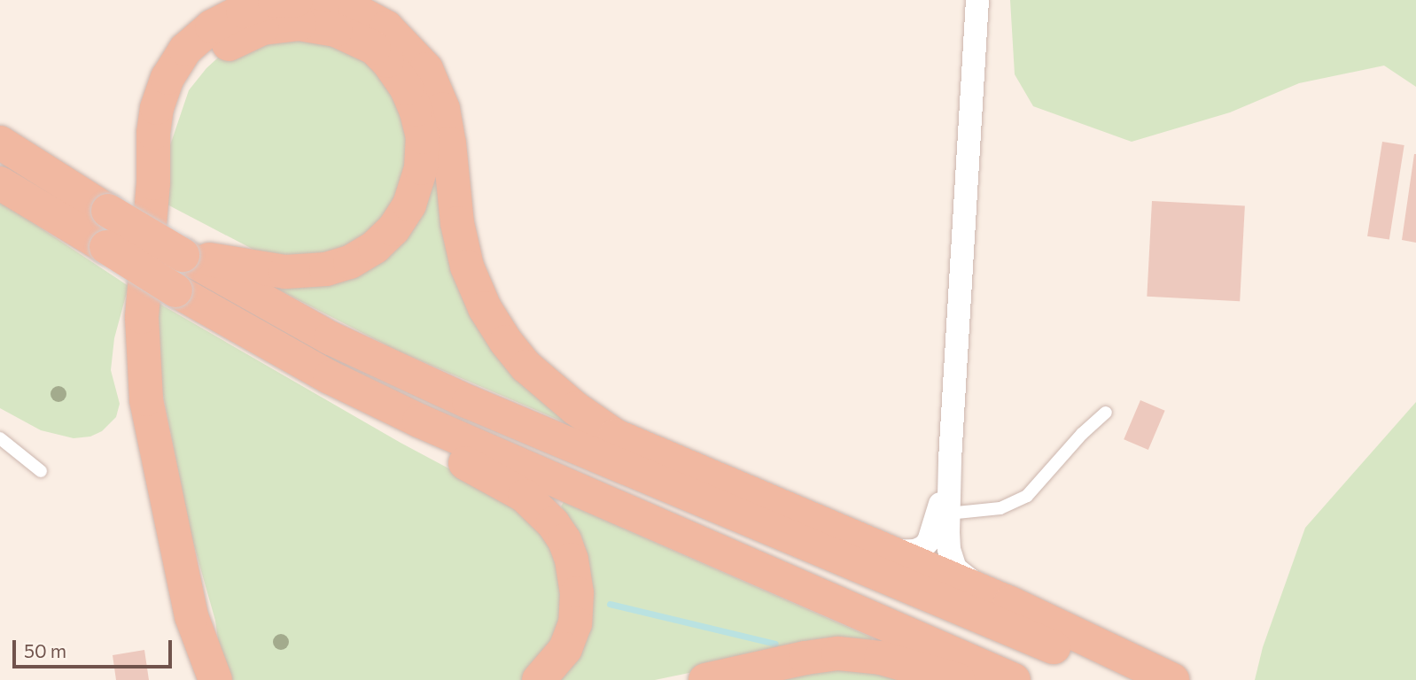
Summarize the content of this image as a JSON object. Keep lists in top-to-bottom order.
{
  "scale_bar": "50 m"
}
